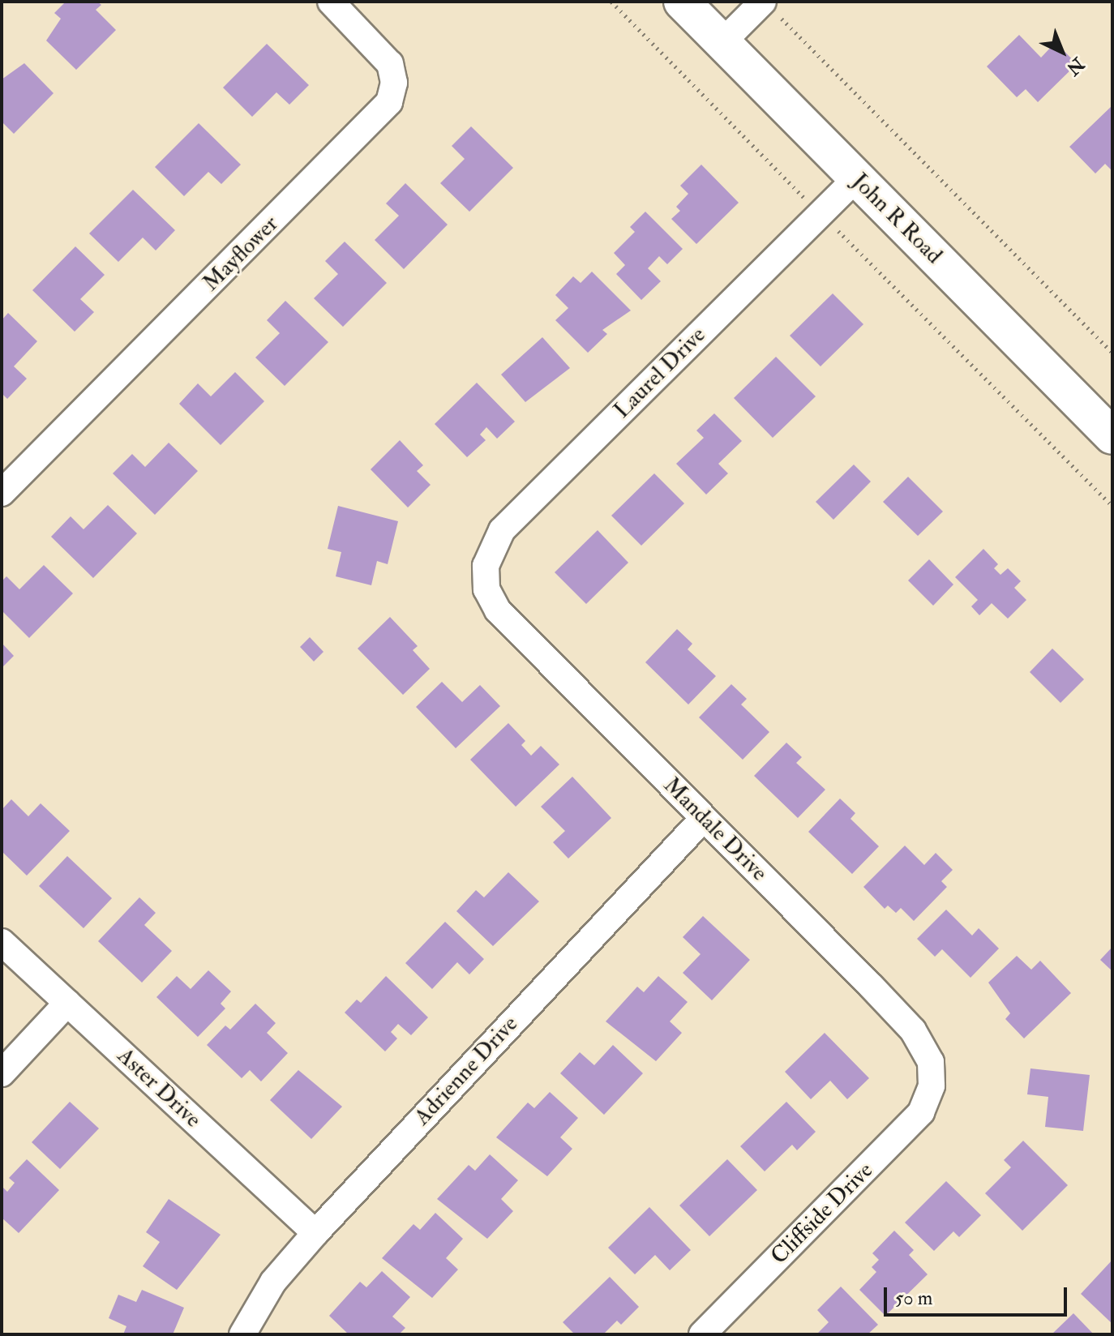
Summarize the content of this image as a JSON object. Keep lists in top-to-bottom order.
{
  "streets": {
    "main road": ["John R Road"],
    "street": [
      "Mayflower",
      "Laurel Drive",
      "Mandale Drive",
      "Adrienne Drive",
      "Aster Drive",
      "Cliffside Drive"
    ]
  },
  "crossings": [
    ["John R Road", "Laurel Drive"],
    ["Laurel Drive", "Mandale Drive"],
    ["Mandale Drive", "Adrienne Drive"],
    ["Mandale Drive", "Cliffside Drive"],
    ["Adrienne Drive", "Aster Drive"]
  ],
  "scale_bar": "50 m",
  "north": "bottom right"
}
